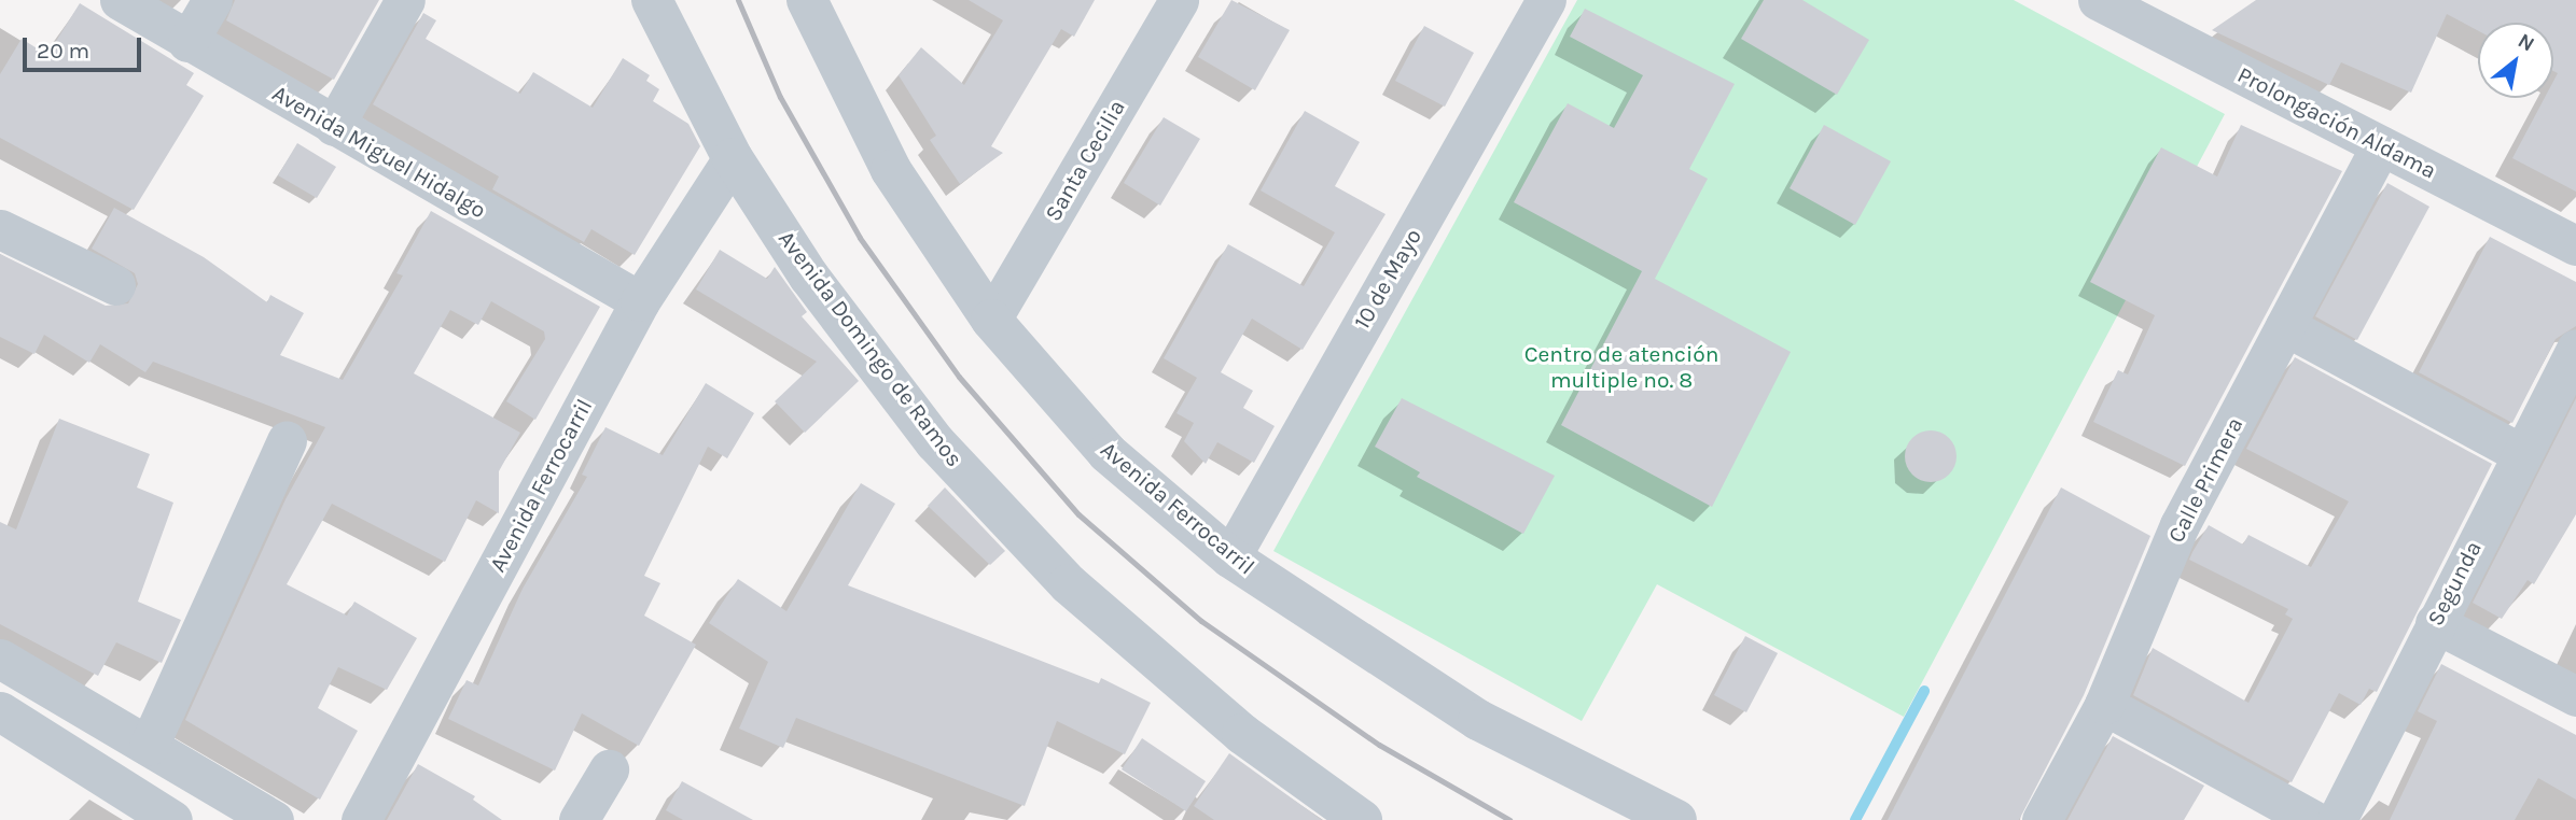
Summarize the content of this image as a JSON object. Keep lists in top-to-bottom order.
{
  "streets": {
    "street": [
      "Prolongación Aldama",
      "Avenida Miguel Hidalgo",
      "Santa Cecilia",
      "10 de Mayo",
      "Avenida Domingo de Ramos",
      "Calle Primera",
      "Avenida Ferrocarril",
      "Segunda"
    ]
  },
  "crossings": [
    ["Prolongación Aldama", "Calle Primera"],
    ["Avenida Miguel Hidalgo", "Avenida Ferrocarril"],
    ["Santa Cecilia", "Avenida Ferrocarril"],
    ["10 de Mayo", "Avenida Ferrocarril"],
    ["Avenida Domingo de Ramos", "Avenida Ferrocarril"]
  ],
  "parks": ["Centro de atención multiple no. 8"],
  "scale_bar": "20 m",
  "north": "top right"
}
